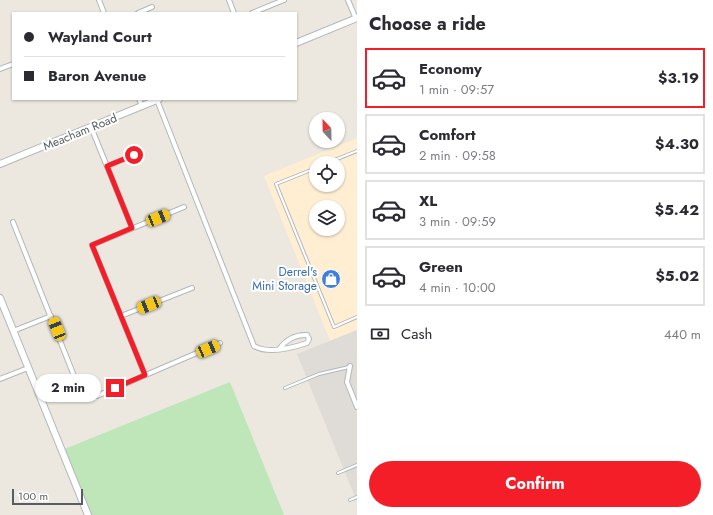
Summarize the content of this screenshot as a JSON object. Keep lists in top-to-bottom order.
{
  "streets": {
    "street": ["Meacham Road"]
  },
  "places": {
    "shop": ["Derrel's Mini Storage"]
  },
  "scale_bar": "100 m",
  "north": "top",
  "page": {
    "heading": "Choose a ride",
    "banner": ["Wayland Court", "Baron Avenue"],
    "list": [
      {
        "name": "Economy",
        "note": "1 min · 09:57",
        "value": "$3.19"
      },
      {
        "name": "Comfort",
        "note": "2 min · 09:58",
        "value": "$4.30"
      },
      {
        "name": "XL",
        "note": "3 min · 09:59",
        "value": "$5.42"
      },
      {
        "name": "Green",
        "note": "4 min · 10:00",
        "value": "$5.02"
      }
    ],
    "pay": ["Cash", "440 m"],
    "bubble": "2 min",
    "buttons": "Confirm",
    "scale": "100 m"
  }
}
